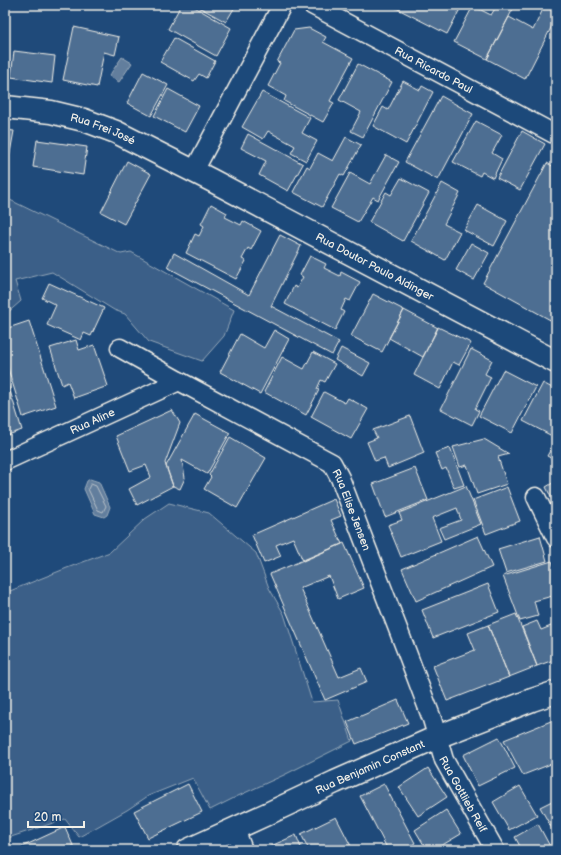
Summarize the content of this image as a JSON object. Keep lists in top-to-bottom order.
{
  "streets": {
    "street": [
      "Rua Ricardo Paul",
      "Rua Frei José",
      "Rua Doutor Paulo Aldinger",
      "Rua Aline",
      "Rua Elise Jensen",
      "Rua Benjamin Constant",
      "Rua Gottlieb Reif"
    ]
  },
  "crossings": [
    ["Rua Frei José", "Rua Doutor Paulo Aldinger"],
    ["Rua Aline", "Rua Elise Jensen"],
    ["Rua Elise Jensen", "Rua Benjamin Constant"],
    ["Rua Elise Jensen", "Rua Gottlieb Reif"],
    ["Rua Benjamin Constant", "Rua Gottlieb Reif"]
  ],
  "scale_bar": "20 m"
}
